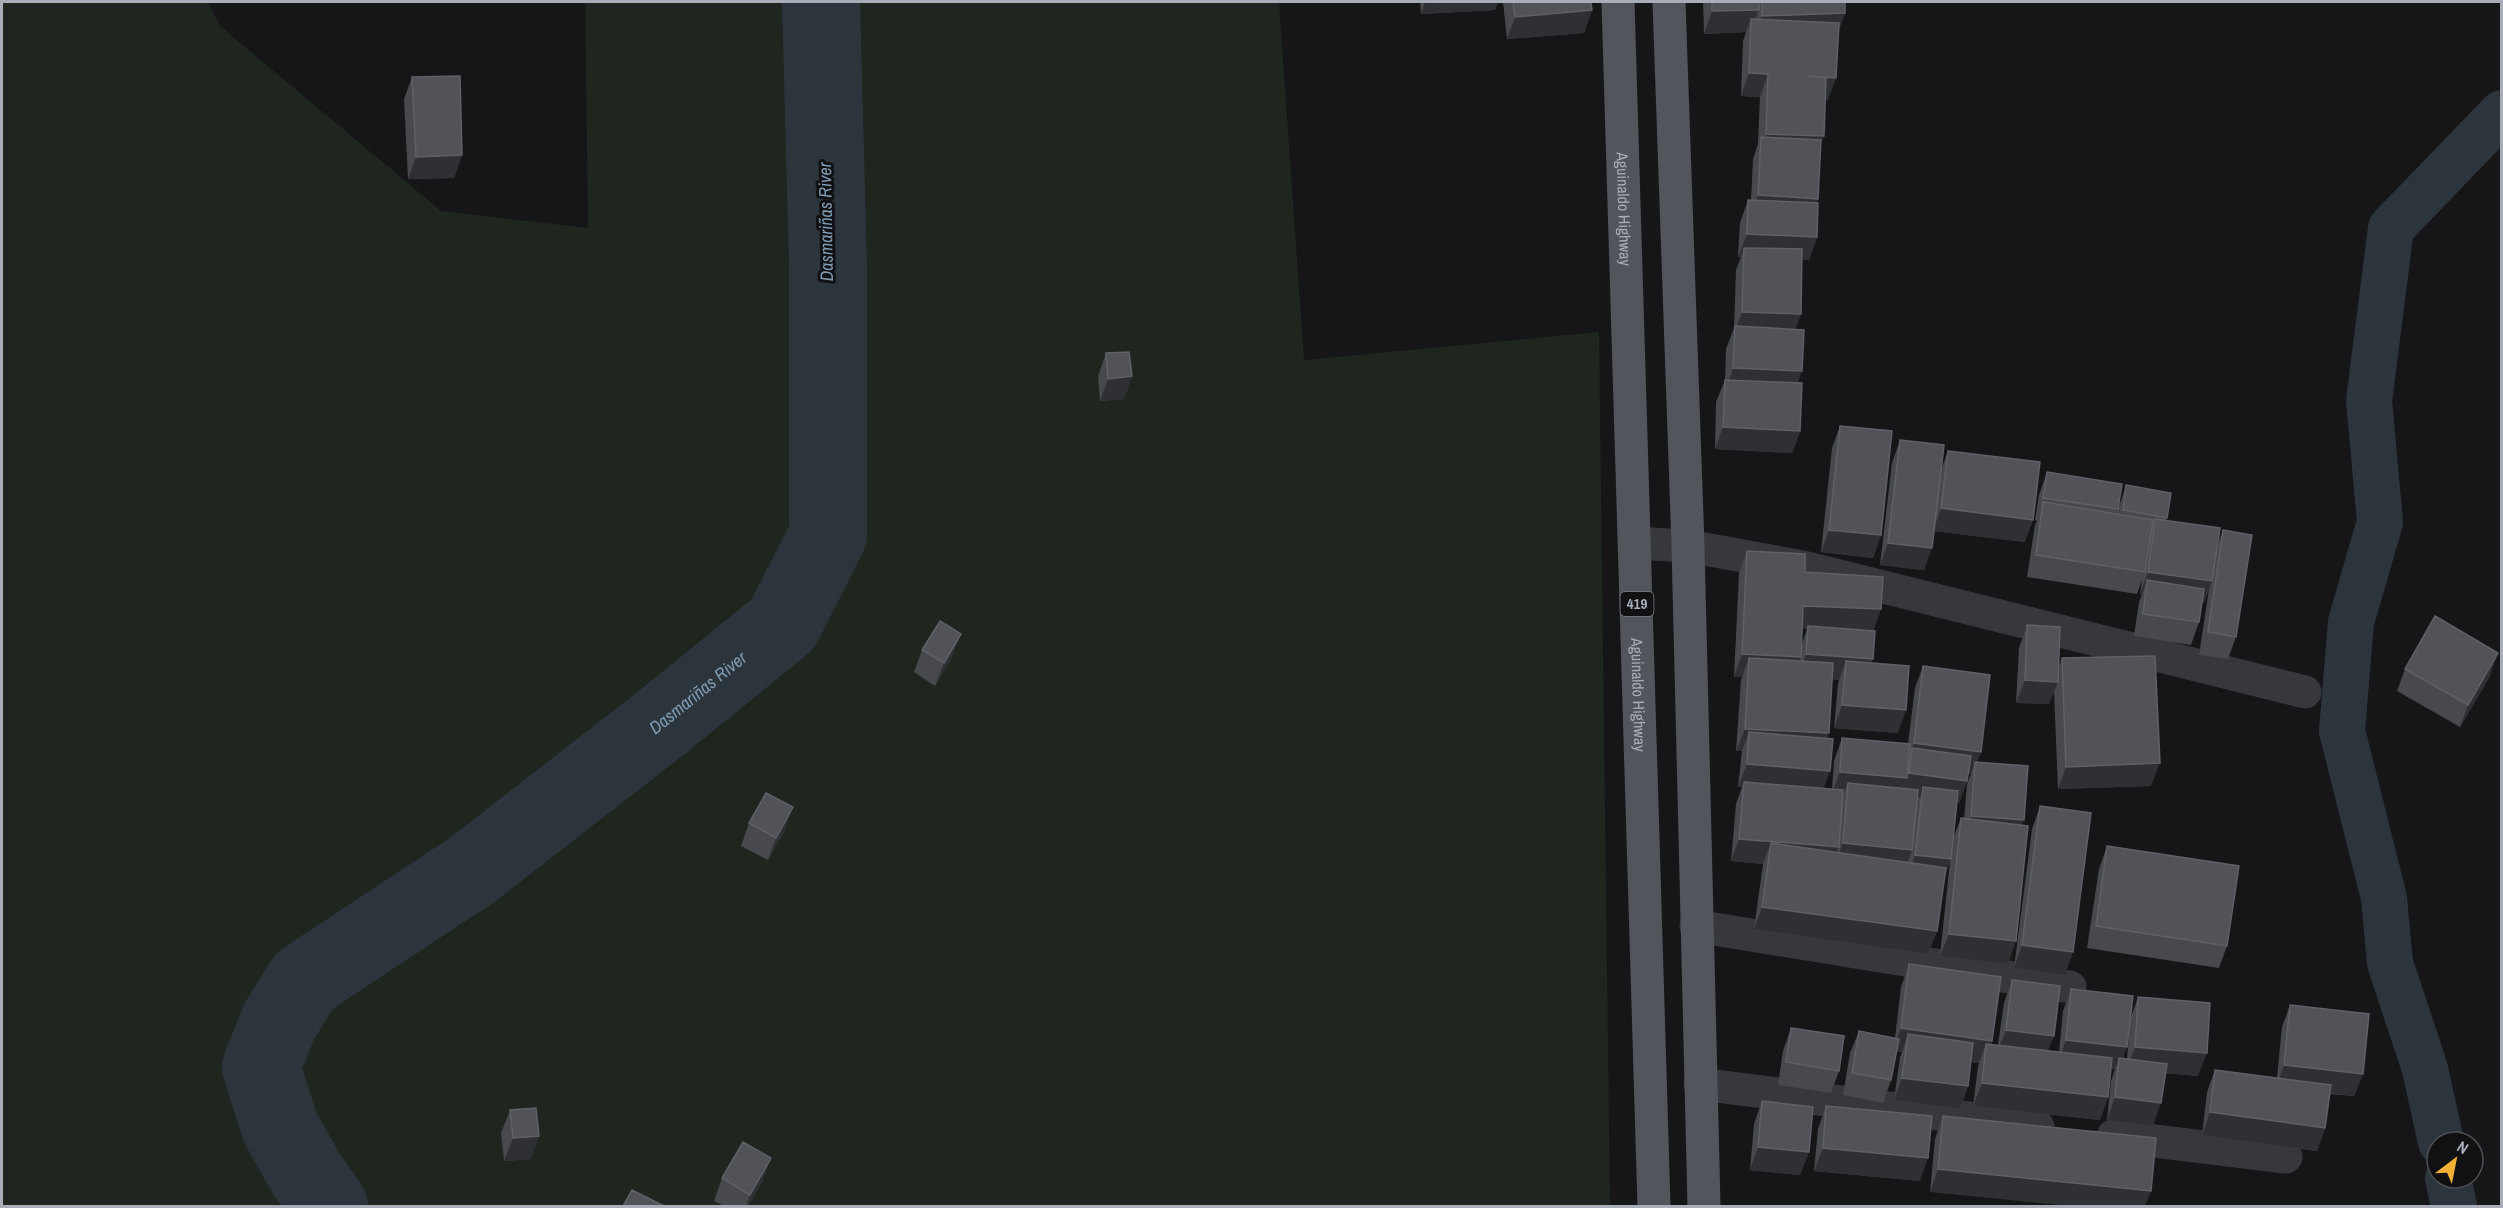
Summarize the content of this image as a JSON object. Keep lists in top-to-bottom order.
{
  "streets": {
    "main road": ["Aguinaldo Highway", "419"]
  },
  "water": ["Dasmariñas River"],
  "north": "top right"
}
